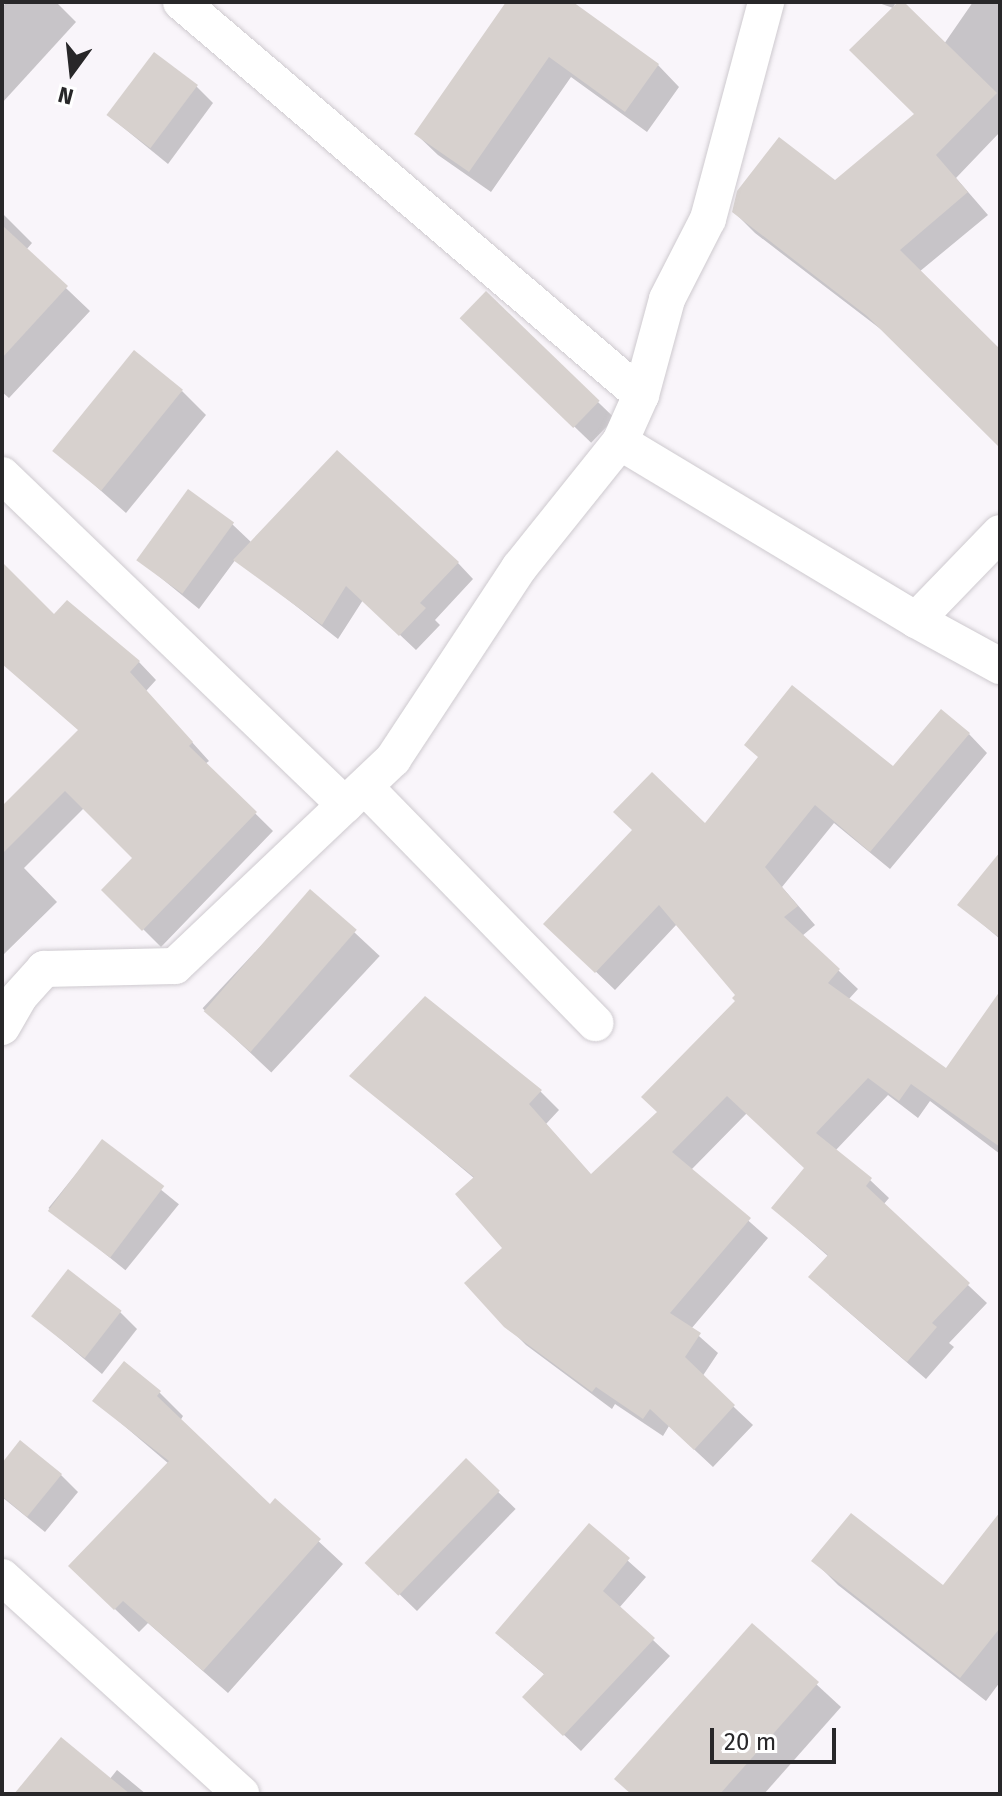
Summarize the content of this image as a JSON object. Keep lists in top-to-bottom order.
{
  "scale_bar": "20 m",
  "north": "bottom"
}
